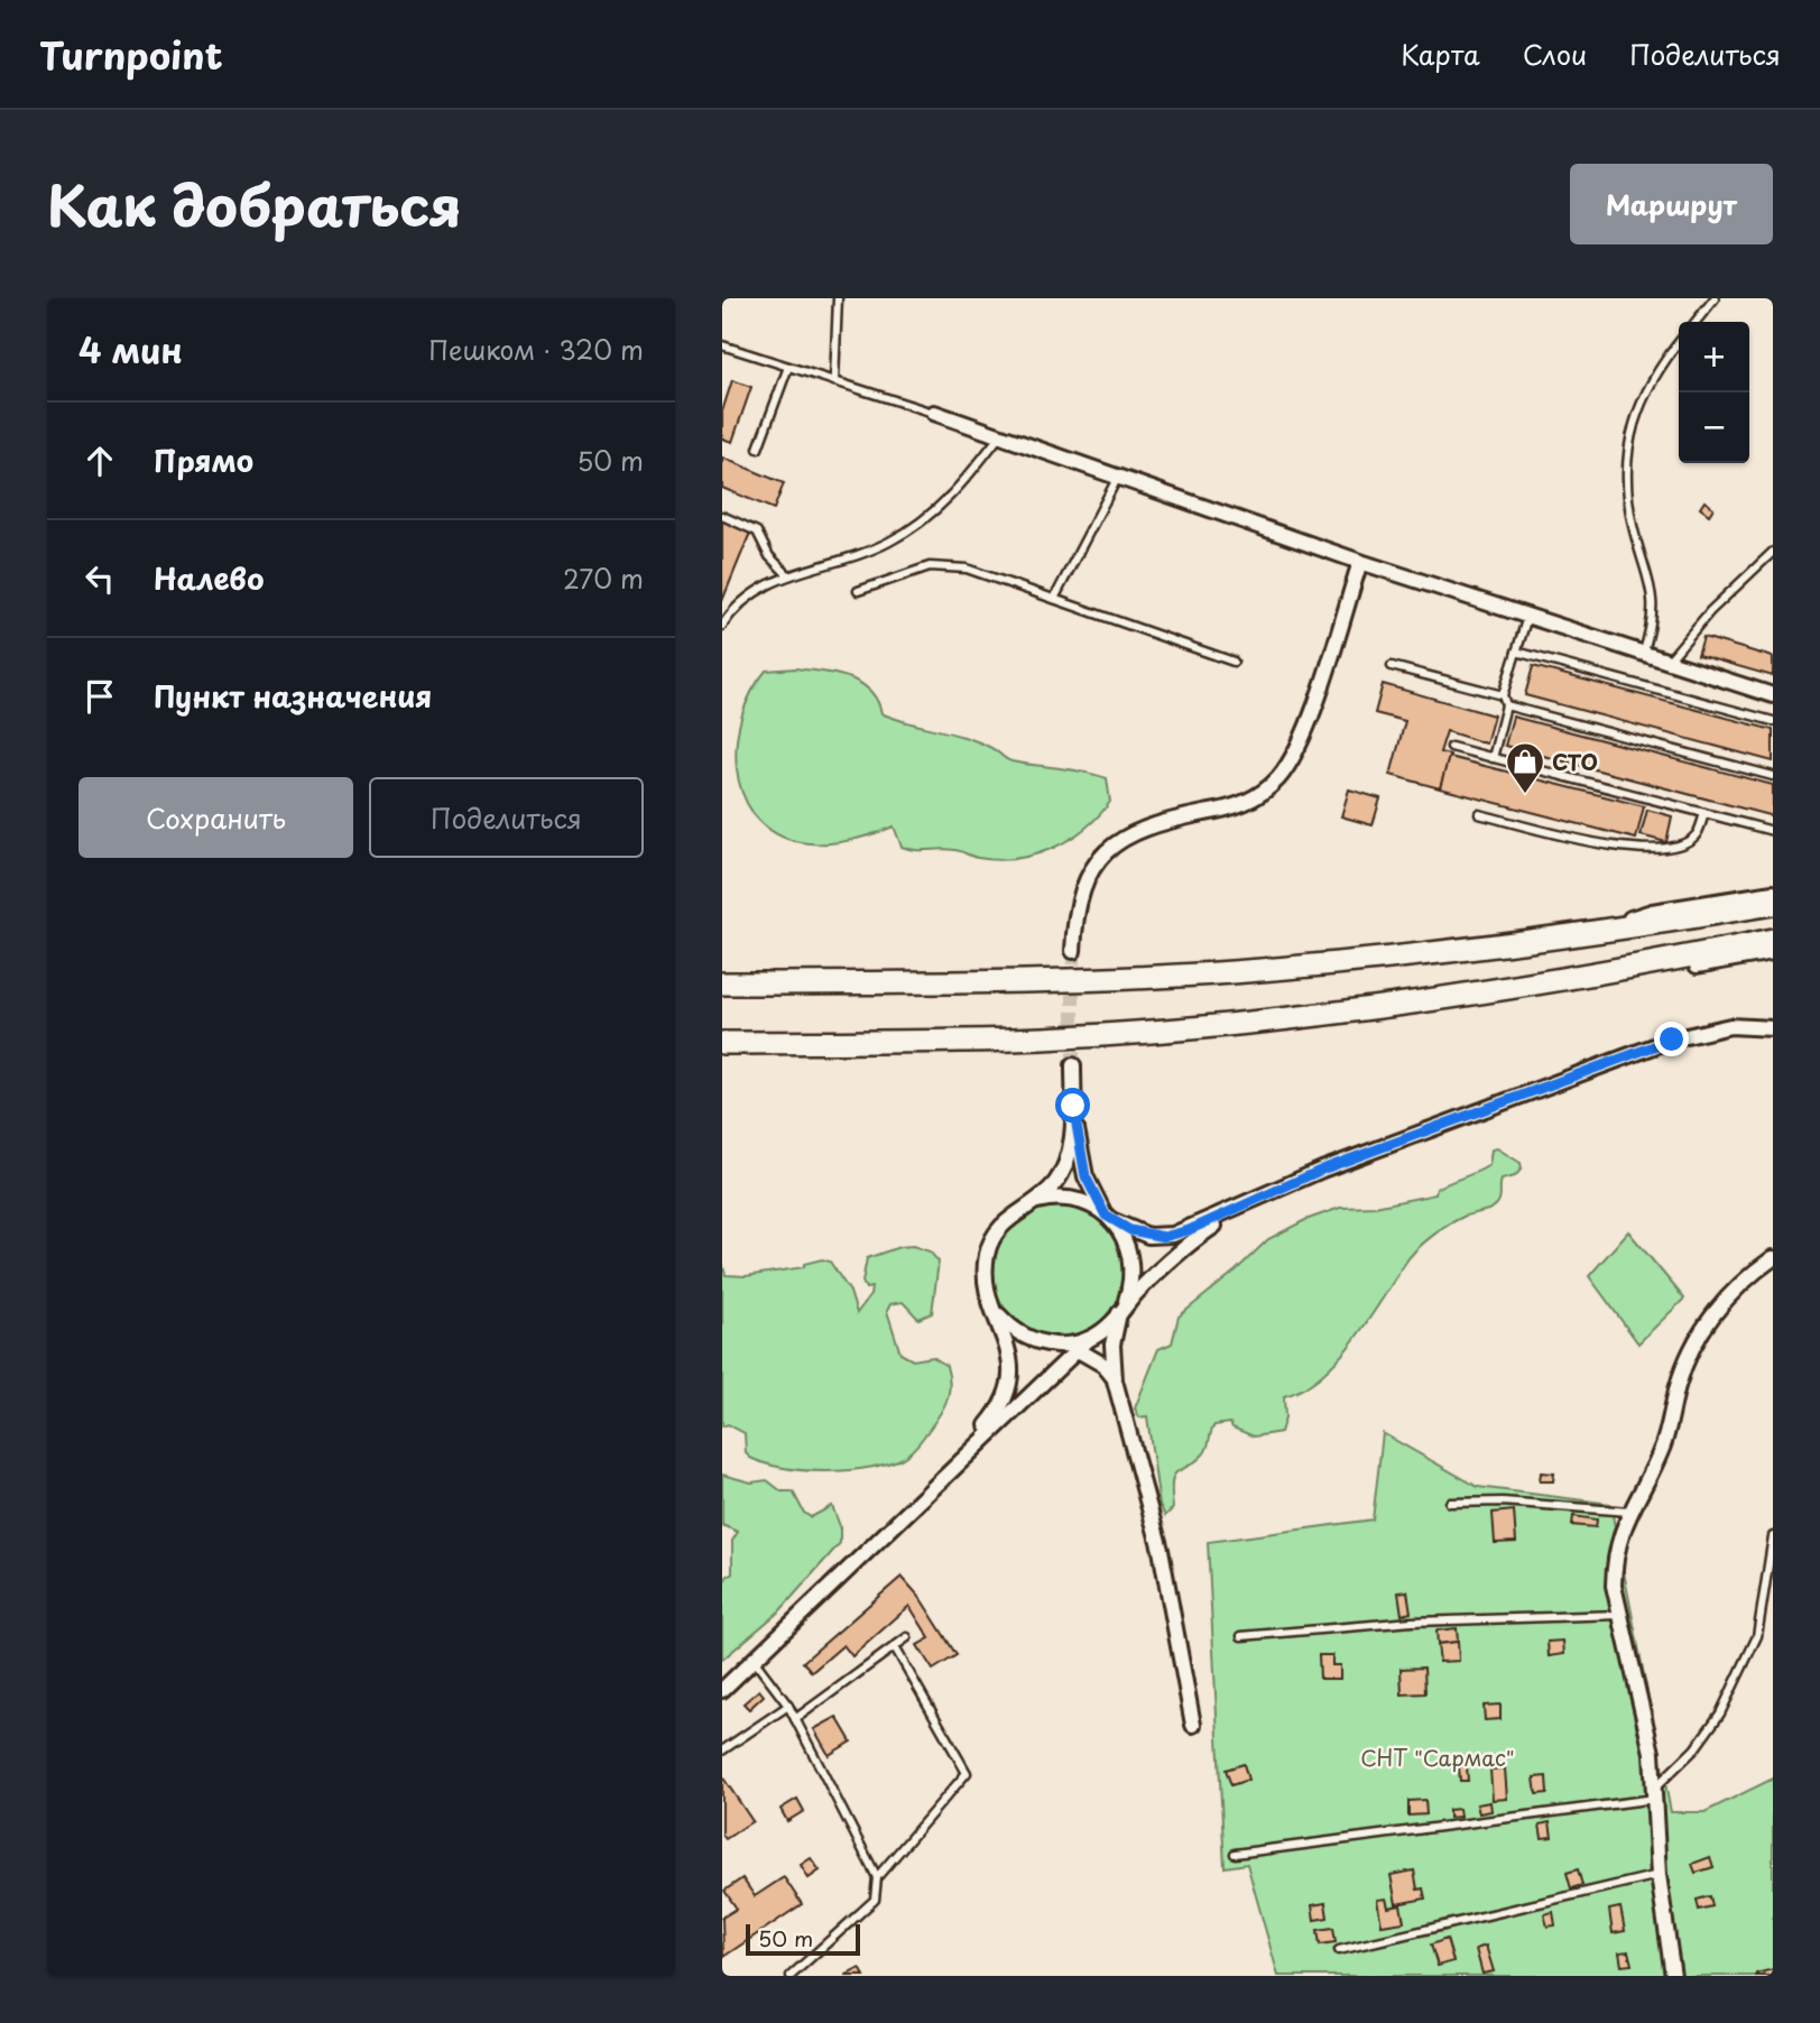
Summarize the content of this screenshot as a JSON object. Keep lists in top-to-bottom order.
{
  "parks": ["СНТ \"Сармас\""],
  "places": {
    "shop": ["СТО"]
  },
  "scale_bar": "50 m",
  "page": {
    "header": "Turnpoint",
    "nav": ["Карта", "Слои", "Поделиться"],
    "title": "Как добраться",
    "buttons": [
      "Маршрут",
      ["Сохранить", "Поделиться"]
    ],
    "heading": ["4 мин", "Пешком · 320 m"],
    "map_buttons": ["+", "−"],
    "list": [
      ["Прямо", "50 m"],
      ["Налево", "270 m"],
      "Пункт назначения"
    ],
    "scale": "50 m"
  }
}
